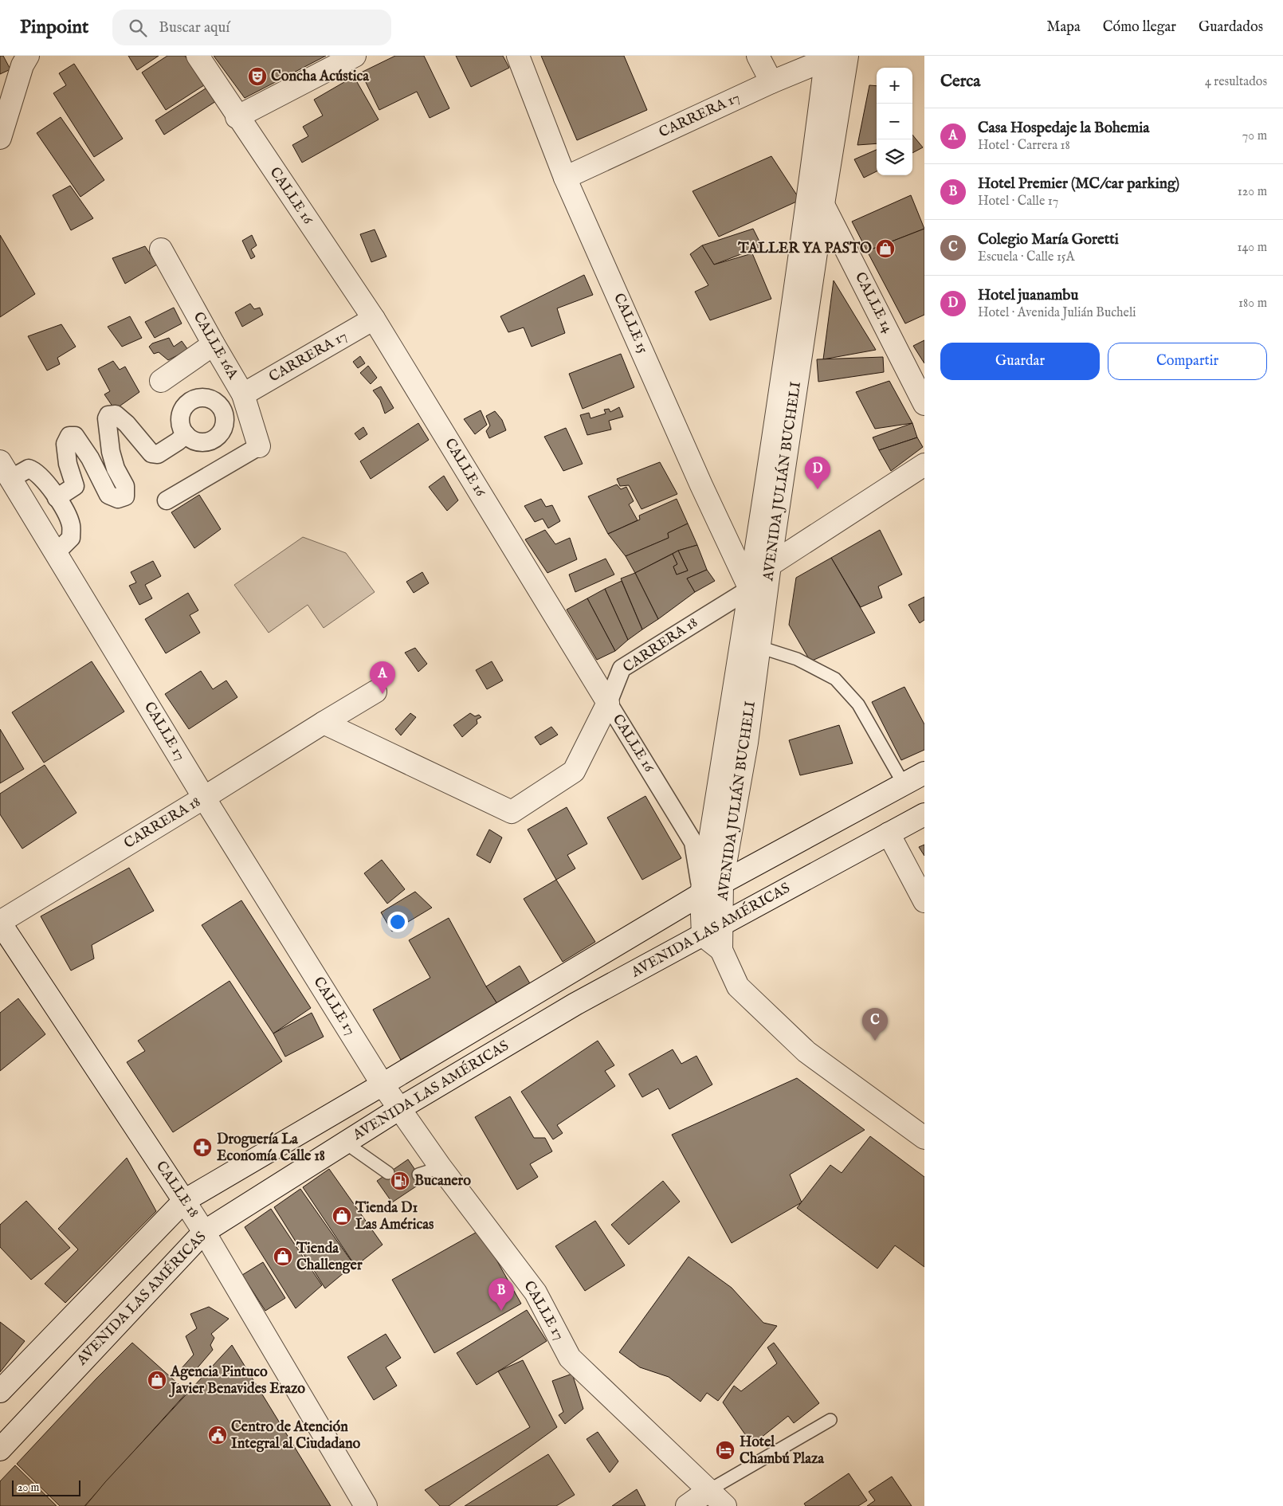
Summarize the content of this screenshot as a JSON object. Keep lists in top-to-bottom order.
{
  "streets": {
    "street": [
      "CARRERA 17",
      "CALLE 16",
      "CALLE 14",
      "CALLE 15",
      "CALLE 16A",
      "AVENIDA JULIÁN BUCHELI",
      "CARRERA 18",
      "CALLE 17",
      "AVENIDA LAS AMÉRICAS",
      "CALLE 18"
    ]
  },
  "crossings": [
    ["CARRERA 17", "CALLE 16"],
    ["CARRERA 17", "CALLE 15"],
    ["CARRERA 17", "CALLE 16A"],
    ["CARRERA 17", "AVENIDA JULIÁN BUCHELI"],
    ["CALLE 16", "AVENIDA JULIÁN BUCHELI"],
    ["CALLE 16", "CARRERA 18"],
    ["CALLE 14", "AVENIDA JULIÁN BUCHELI"],
    ["CALLE 15", "AVENIDA JULIÁN BUCHELI"],
    ["CALLE 15", "CARRERA 18"],
    ["AVENIDA JULIÁN BUCHELI", "CARRERA 18"],
    ["AVENIDA JULIÁN BUCHELI", "AVENIDA LAS AMÉRICAS"],
    ["CARRERA 18", "CALLE 17"],
    ["CARRERA 18", "CALLE 18"],
    ["CALLE 17", "AVENIDA LAS AMÉRICAS"],
    ["AVENIDA LAS AMÉRICAS", "CALLE 18"]
  ],
  "places": {
    "theatre": ["Concha Acústica"],
    "shop": [
      "TALLER YA PASTO",
      "Tienda D1 Las Américas",
      "Tienda Challenger",
      "Agencia Pintuco Javier Benavides Erazo"
    ],
    "pharmacy": ["Droguería La Economía Calle 18"],
    "fuel station": ["Bucanero"],
    "public building": ["Centro de Atención Integral al Ciudadano"],
    "hotel": ["Hotel Chambú Plaza"]
  },
  "scale_bar": "20 m",
  "page": {
    "header": "Pinpoint",
    "search": "Buscar aquí",
    "nav": ["Mapa", "Cómo llegar", "Guardados"],
    "heading": ["Cerca", "4 resultados"],
    "map_buttons": ["+", "−"],
    "list": [
      {
        "mark": "A",
        "name": "Casa Hospedaje la Bohemia",
        "note": "Hotel · Carrera 18",
        "value": "70 m"
      },
      {
        "mark": "B",
        "name": "Hotel Premier (MC/car parking)",
        "note": "Hotel · Calle 17",
        "value": "120 m"
      },
      {
        "mark": "C",
        "name": "Colegio María Goretti",
        "note": "Escuela · Calle 15A",
        "value": "140 m"
      },
      {
        "mark": "D",
        "name": "Hotel juanambu",
        "note": "Hotel · Avenida Julián Bucheli",
        "value": "180 m"
      }
    ],
    "buttons": ["Guardar", "Compartir"],
    "pins": [
      "D",
      "A",
      "C",
      "B"
    ],
    "scale": "20 m"
  }
}
